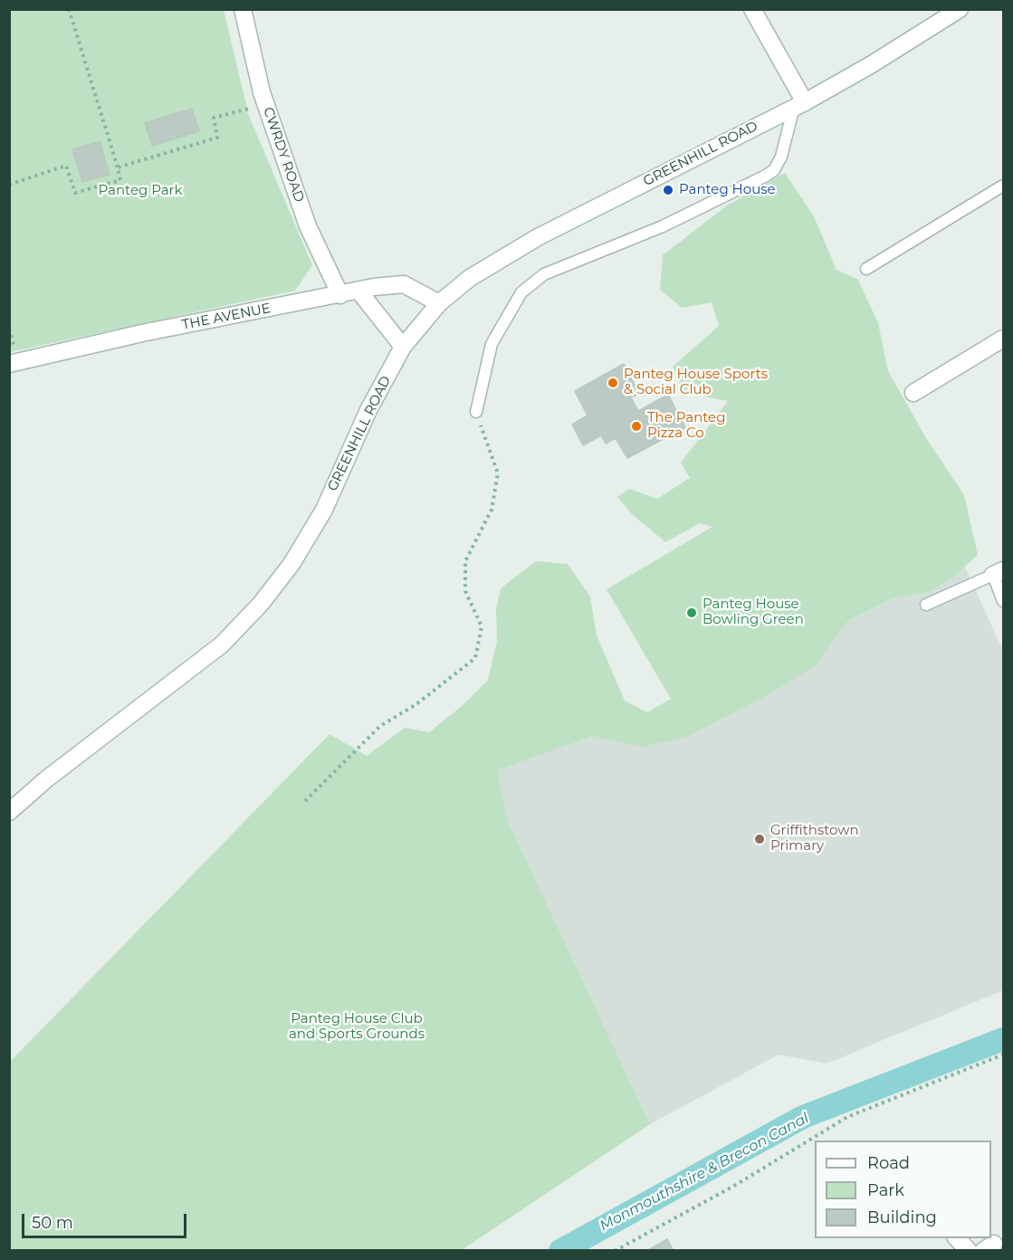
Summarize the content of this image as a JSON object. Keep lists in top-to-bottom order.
{
  "streets": {
    "street": ["GREENHILL ROAD", "CWRDY ROAD", "THE AVENUE"]
  },
  "crossings": [
    ["GREENHILL ROAD", "THE AVENUE"],
    ["CWRDY ROAD", "THE AVENUE"]
  ],
  "water": ["Monmouthshire & Brecon Canal"],
  "parks": ["Panteg Park", "Panteg House Club and Sports Grounds"],
  "places": [
    "Panteg House",
    "Panteg House Sports & Social Club",
    "The Panteg Pizza Co",
    "Panteg House Bowling Green",
    "Griffithstown Primary"
  ],
  "legend": ["Road", "Park", "Building"],
  "scale_bar": "50 m"
}
